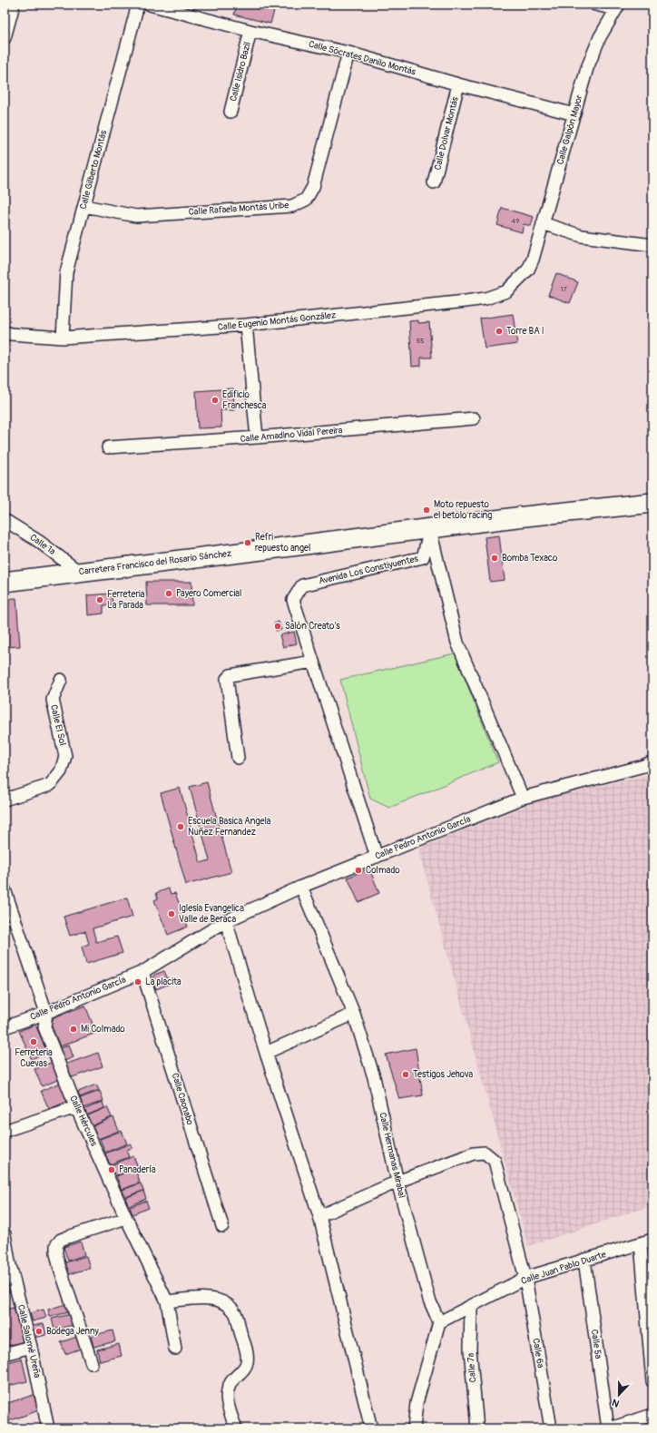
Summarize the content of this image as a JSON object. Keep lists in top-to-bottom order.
{
  "streets": {
    "main road": ["Carretera Francisco del Rosario Sánchez"],
    "street": [
      "Calle Sócrates Danilo Montás",
      "Calle Isidro Bazil",
      "Calle Galpón Mayor",
      "Calle Dolvar Montás",
      "Calle Gilberto Montás",
      "Calle Rafaela Montás Uribe",
      "Calle Eugenio Montás González",
      "Calle Amadino Vidal Pereira",
      "Calle 1ª",
      "Avenida Los Constiyuentes",
      "Calle El Sol",
      "Calle Pedro Antonio García",
      "Calle Caonabo",
      "Calle Hércules",
      "Calle Hermanas Mirabal",
      "Calle Juan Pablo Duarte",
      "Calle Salomé Ureña",
      "Calle 5ª",
      "Calle 6ª",
      "Calle 7ª"
    ]
  },
  "crossings": [
    ["Calle Sócrates Danilo Montás", "Calle Isidro Bazil"],
    ["Calle Sócrates Danilo Montás", "Calle Galpón Mayor"],
    ["Calle Sócrates Danilo Montás", "Calle Dolvar Montás"],
    ["Calle Sócrates Danilo Montás", "Calle Rafaela Montás Uribe"],
    ["Calle Galpón Mayor", "Calle Eugenio Montás González"],
    ["Calle Gilberto Montás", "Calle Rafaela Montás Uribe"],
    ["Calle Gilberto Montás", "Calle Eugenio Montás González"],
    ["Calle 1ª", "Carretera Francisco del Rosario Sánchez"],
    ["Carretera Francisco del Rosario Sánchez", "Avenida Los Constiyuentes"],
    ["Calle Pedro Antonio García", "Calle Caonabo"],
    ["Calle Pedro Antonio García", "Calle Hércules"],
    ["Calle Pedro Antonio García", "Calle Hermanas Mirabal"],
    ["Calle Hermanas Mirabal", "Calle Juan Pablo Duarte"],
    ["Calle Hermanas Mirabal", "Calle 6ª"],
    ["Calle Juan Pablo Duarte", "Calle 5ª"],
    ["Calle Juan Pablo Duarte", "Calle 6ª"],
    ["Calle Juan Pablo Duarte", "Calle 7ª"]
  ],
  "places": [
    "Torre BA I",
    "Edificio Franchesca",
    "Moto repuesto el betolo racing",
    "Refri repuesto angel",
    "Bomba Texaco",
    "Payero Comercial",
    "Ferreteria La Parada",
    "Salón Creato's",
    "Escuela Basica Angela Nuñez Fernandez",
    "Colmado",
    "Iglesia Evangelica Valle de Beraca",
    "La placita",
    "Mi Colmado",
    "Ferreteria Cuevas",
    "Testigos Jehova",
    "Panadería",
    "Bodega Jenny"
  ],
  "house_numbers": ["49", "17", "55"],
  "north": "bottom"
}
